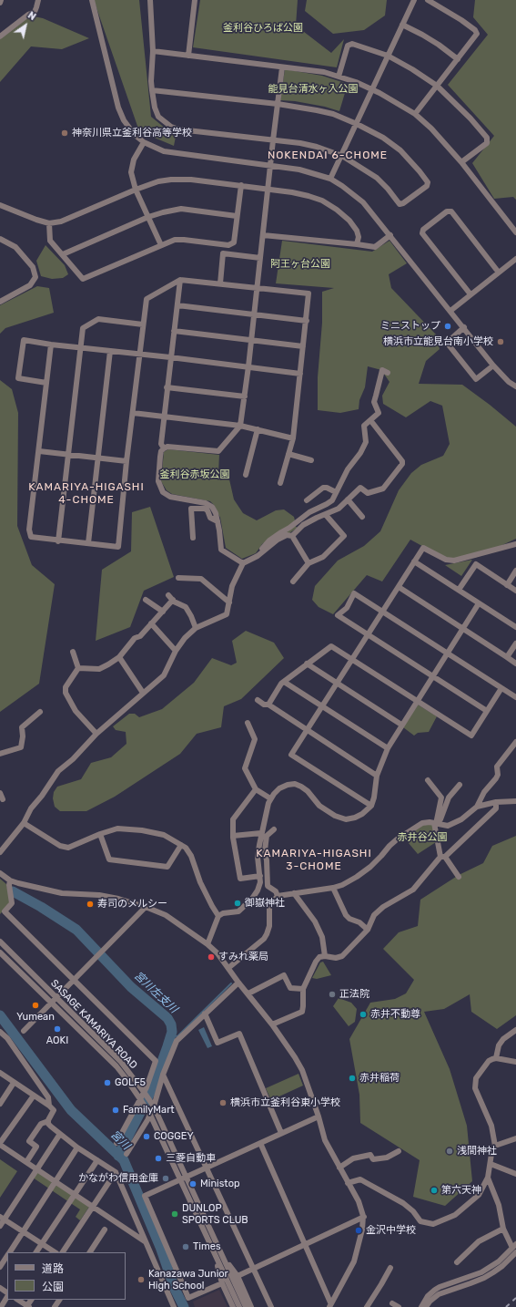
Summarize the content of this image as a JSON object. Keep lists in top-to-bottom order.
{
  "streets": {
    "street": ["SASAGE KAMARIYA ROAD"]
  },
  "districts": ["NOKENDAI 6-CHOME", "KAMARIYA-HIGASHI 4-CHOME", "KAMARIYA-HIGASHI 3-CHOME"],
  "water": ["宮川左支川", "宮川"],
  "parks": [
    "釜利谷ひろば公園",
    "能見台清水ヶ入公園",
    "阿王ヶ台公園",
    "釜利谷赤坂公園",
    "赤井谷公園"
  ],
  "places": [
    "神奈川県立釜利谷高等学校",
    "ミニストップ",
    "横浜市立能見台南小学校",
    "御嶽神社",
    "寿司のメルシー",
    "すみれ薬局",
    "正法院",
    "Yumean",
    "赤井不動尊",
    "AOKI",
    "赤井稲荷",
    "GOLF5",
    "横浜市立釜利谷東小学校",
    "FamilyMart",
    "COGGEY",
    "浅間神社",
    "三菱自動車",
    "かながわ信用金庫",
    "Ministop",
    "第六天神",
    "DUNLOP SPORTS CLUB",
    "金沢中学校",
    "Times",
    "Kanazawa Junior High School"
  ],
  "legend": ["道路", "公園"],
  "north": "top right"
}
